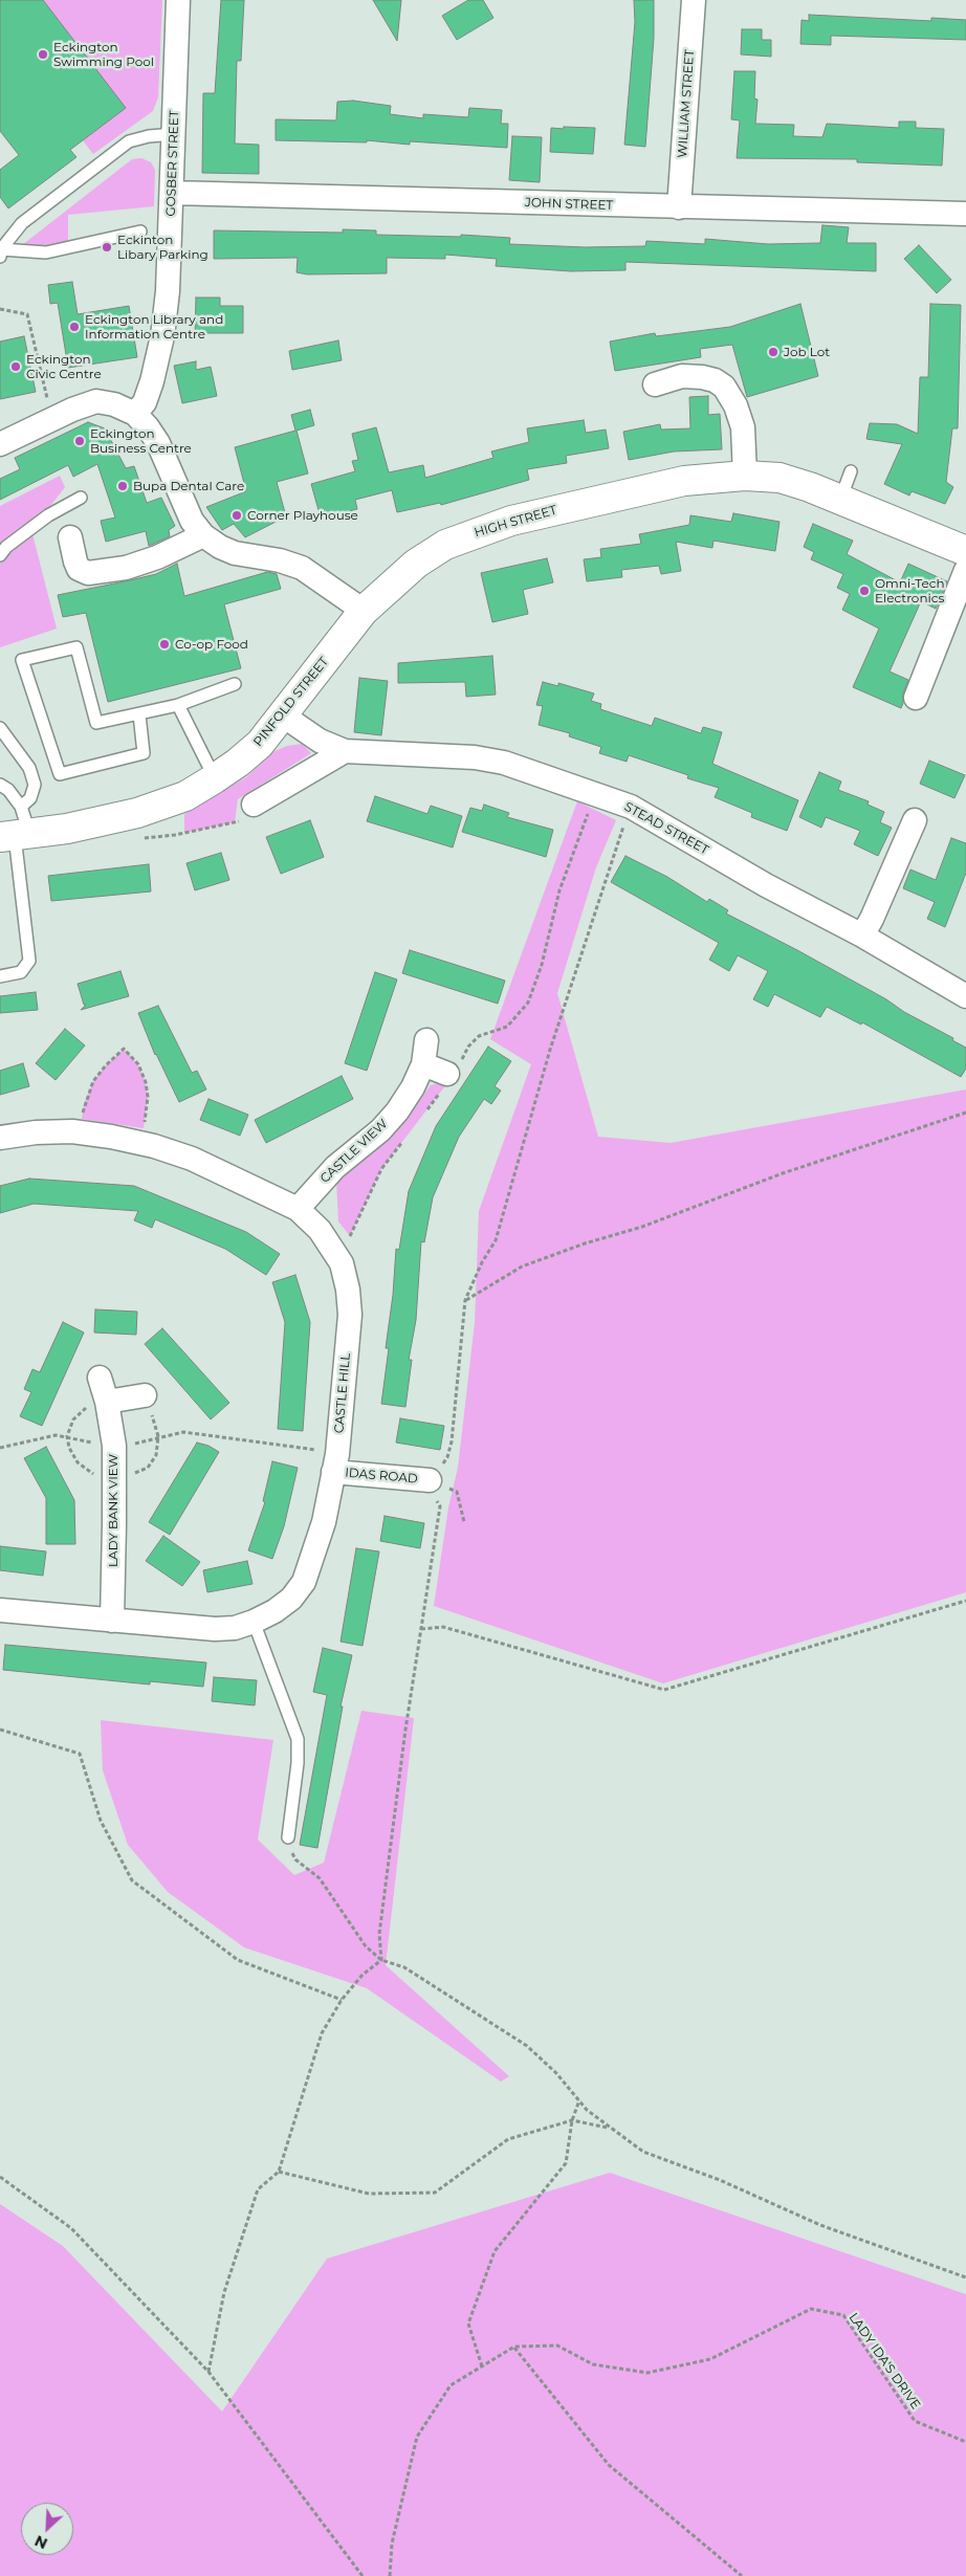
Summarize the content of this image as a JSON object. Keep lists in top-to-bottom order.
{
  "streets": {
    "main road": ["HIGH STREET", "PINFOLD STREET"],
    "street": [
      "WILLIAM STREET",
      "GOSBER STREET",
      "JOHN STREET",
      "STEAD STREET",
      "CASTLE VIEW",
      "CASTLE HILL",
      "IDAS ROAD",
      "LADY BANK VIEW"
    ],
    "path": ["LADY IDA'S DRIVE"]
  },
  "crossings": [
    ["WILLIAM STREET", "JOHN STREET"],
    ["GOSBER STREET", "JOHN STREET"],
    ["HIGH STREET", "PINFOLD STREET"],
    ["PINFOLD STREET", "STEAD STREET"],
    ["CASTLE VIEW", "CASTLE HILL"],
    ["CASTLE HILL", "IDAS ROAD"],
    ["CASTLE HILL", "LADY BANK VIEW"]
  ],
  "places": [
    "Eckington Swimming Pool",
    "Eckinton Libary Parking",
    "Eckington Library and Information Centre",
    "Job Lot",
    "Eckington Civic Centre",
    "Eckington Business Centre",
    "Bupa Dental Care",
    "Corner Playhouse",
    "Omni-Tech Electronics",
    "Co-op Food"
  ],
  "north": "bottom left"
}
